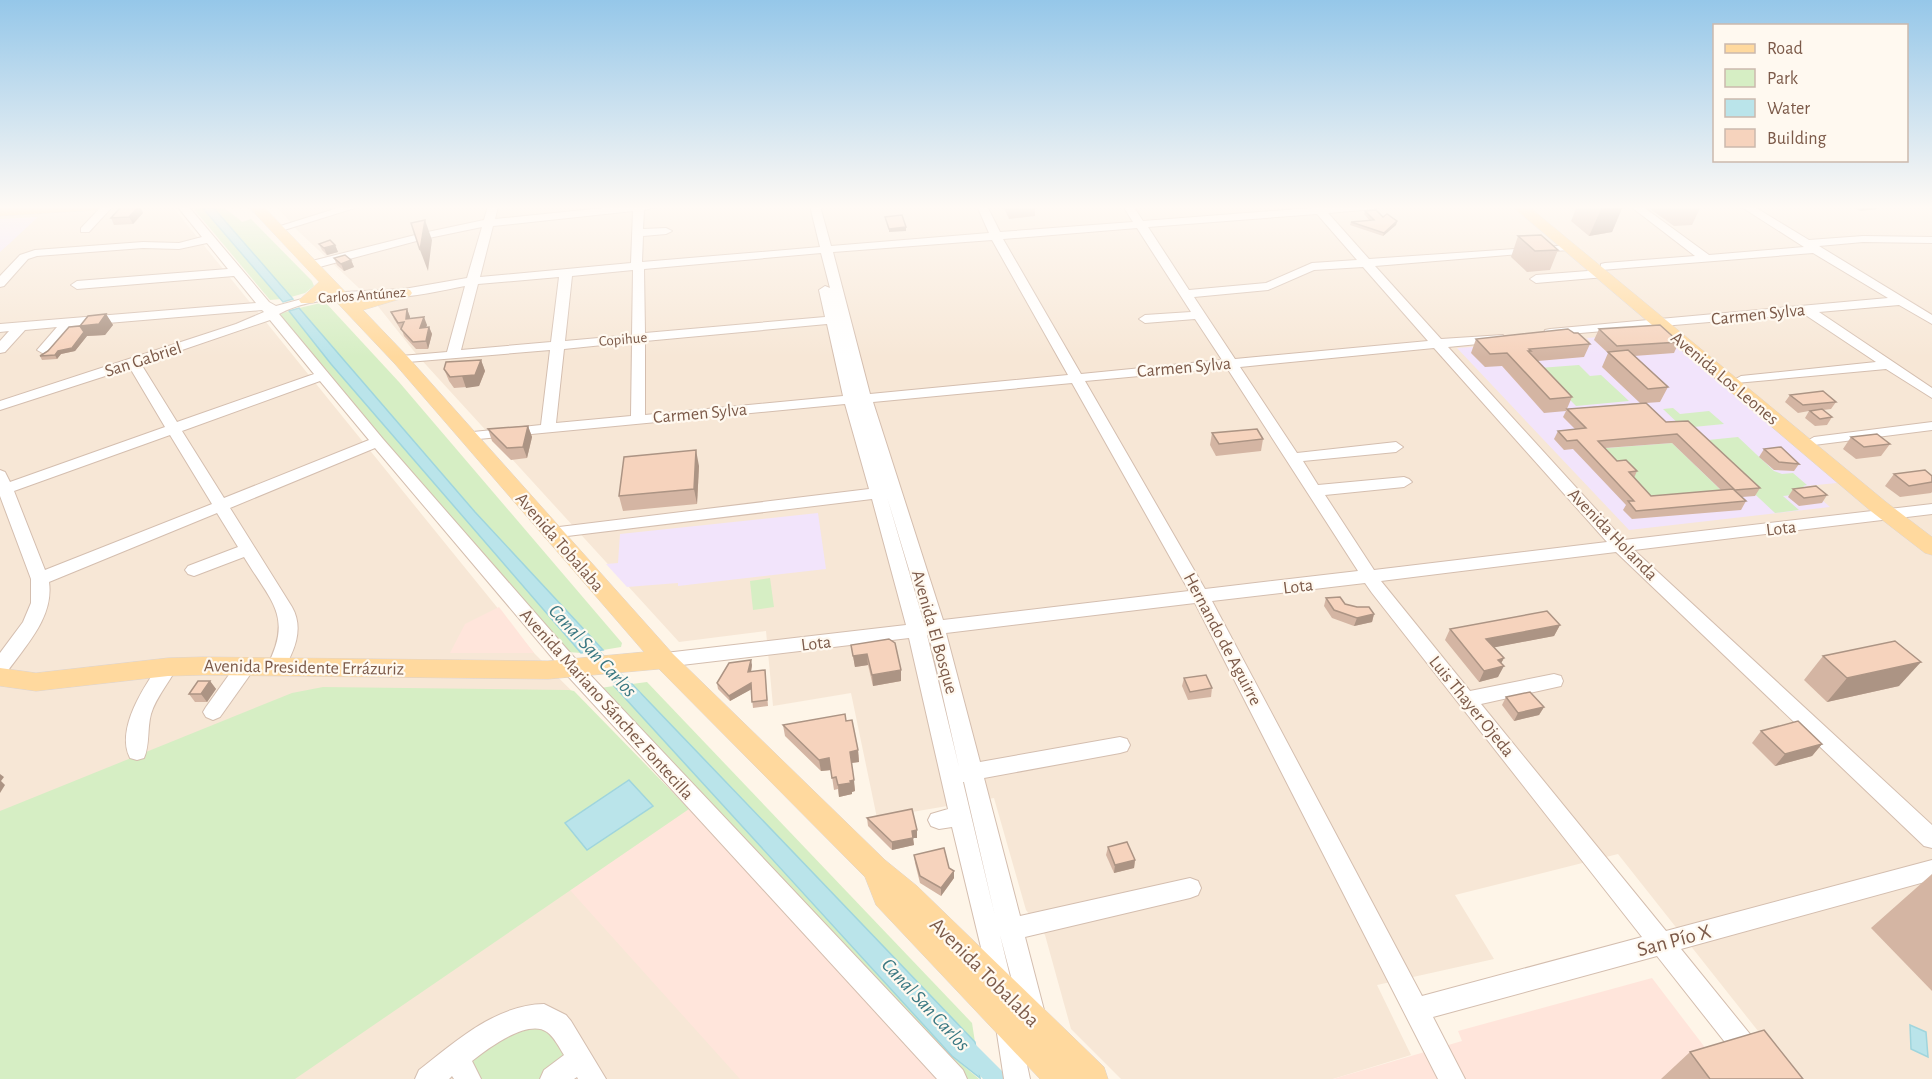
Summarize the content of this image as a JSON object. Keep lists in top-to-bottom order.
{
  "streets": {
    "main road": [
      "Avenida Los Leones",
      "Lota",
      "Avenida Tobalaba",
      "Avenida Presidente Errázuriz"
    ],
    "street": [
      "Carlos Antúnez",
      "Carmen Sylva",
      "Copihue",
      "San Gabriel",
      "Avenida Holanda",
      "Avenida El Bosque",
      "Hernando de Aguirre",
      "Avenida Mariano Sánchez Fontecilla",
      "Luis Thayer Ojeda",
      "San Pío X"
    ]
  },
  "crossings": [
    ["Carlos Antúnez", "San Gabriel"],
    ["Carlos Antúnez", "Avenida Tobalaba"],
    ["Carlos Antúnez", "Avenida Mariano Sánchez Fontecilla"],
    ["Carmen Sylva", "Avenida Los Leones"],
    ["Carmen Sylva", "Avenida Holanda"],
    ["Carmen Sylva", "Avenida Tobalaba"],
    ["Carmen Sylva", "Avenida El Bosque"],
    ["Carmen Sylva", "Hernando de Aguirre"],
    ["Carmen Sylva", "Luis Thayer Ojeda"],
    ["Copihue", "Avenida Tobalaba"],
    ["Copihue", "Avenida El Bosque"],
    ["San Gabriel", "Avenida Mariano Sánchez Fontecilla"],
    ["Avenida Los Leones", "Lota"],
    ["Lota", "Avenida Holanda"],
    ["Lota", "Avenida Tobalaba"],
    ["Lota", "Avenida El Bosque"],
    ["Lota", "Hernando de Aguirre"],
    ["Lota", "Avenida Presidente Errázuriz"],
    ["Lota", "Avenida Mariano Sánchez Fontecilla"],
    ["Lota", "Luis Thayer Ojeda"],
    ["Avenida Tobalaba", "Avenida El Bosque"],
    ["Hernando de Aguirre", "San Pío X"],
    ["Avenida Presidente Errázuriz", "Avenida Mariano Sánchez Fontecilla"],
    ["Luis Thayer Ojeda", "San Pío X"]
  ],
  "water": ["Canal San Carlos"],
  "legend": [
    "Road",
    "Park",
    "Water",
    "Building"
  ]
}
